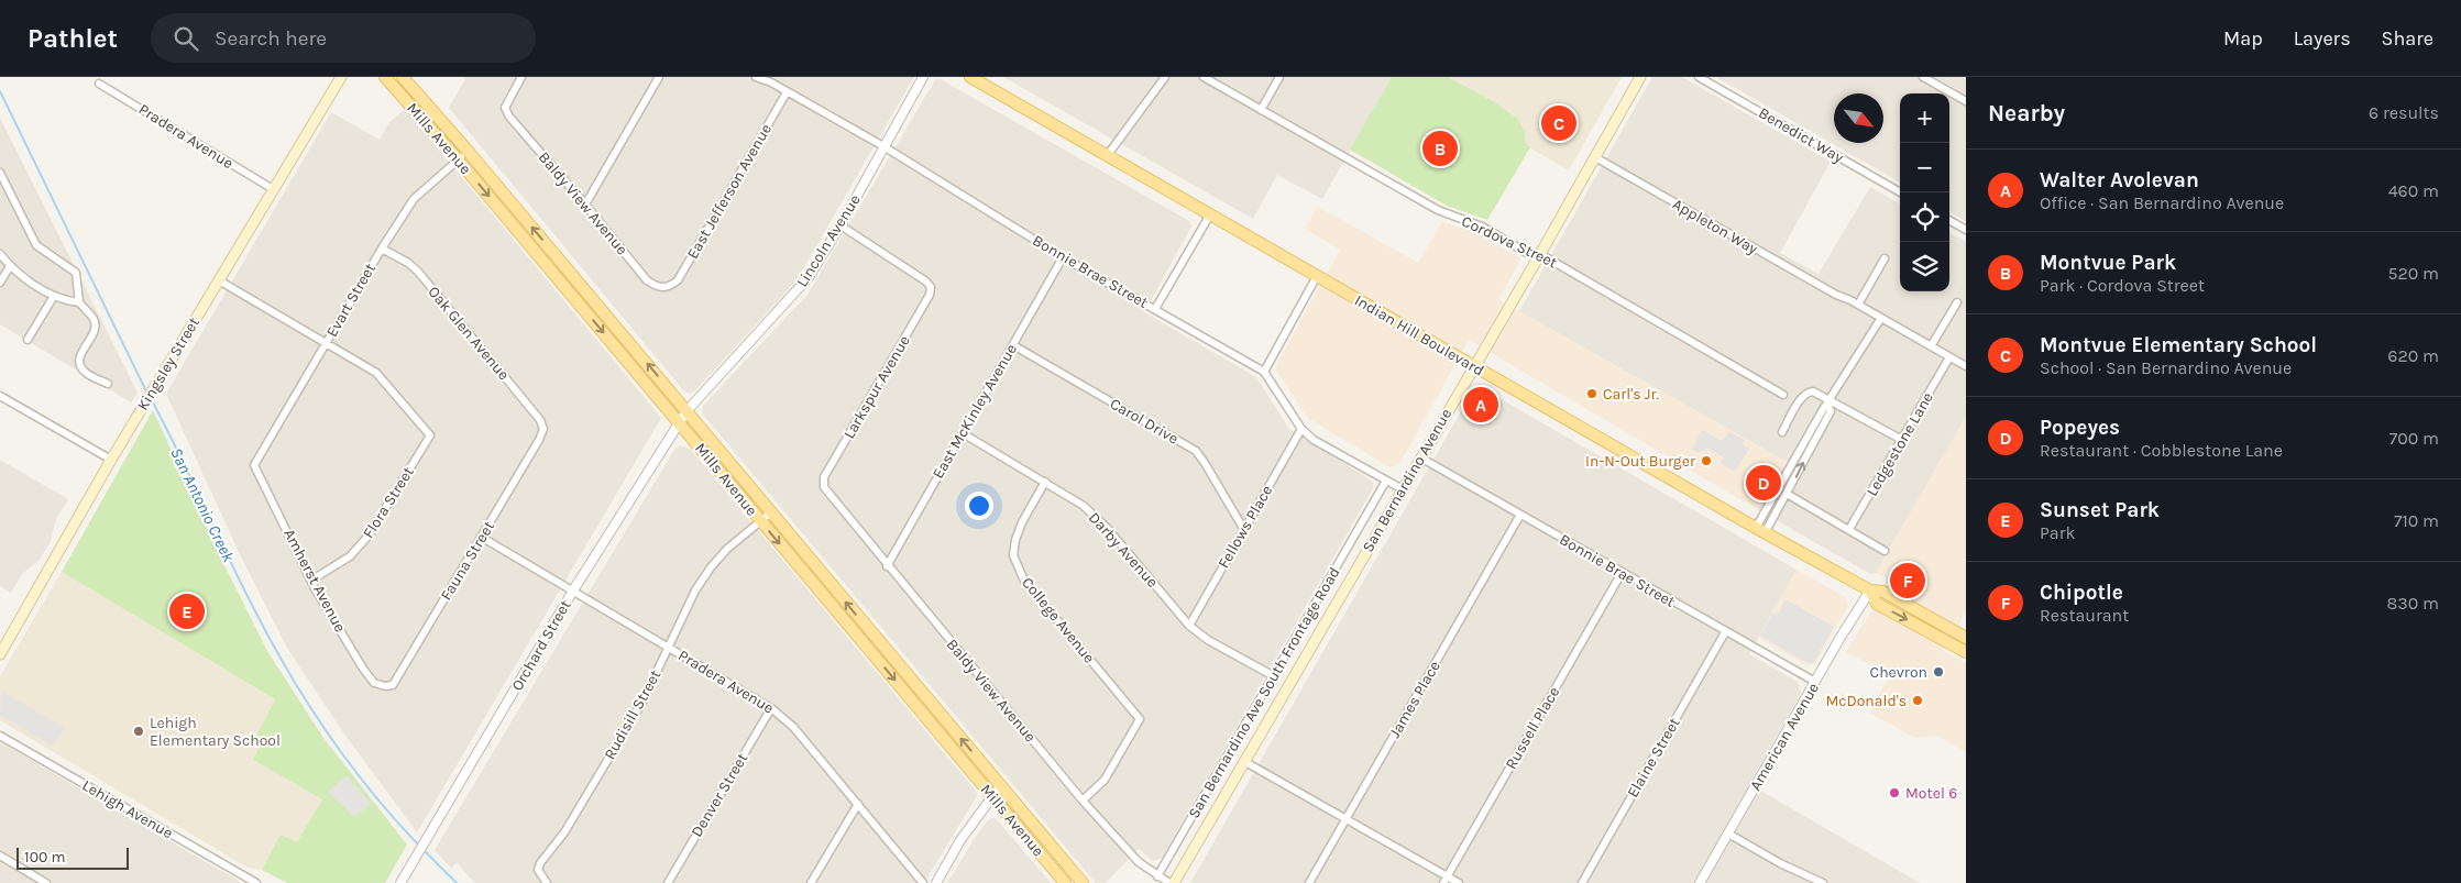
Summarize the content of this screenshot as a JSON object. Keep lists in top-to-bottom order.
{
  "streets": {
    "main road": [
      "Mills Avenue",
      "Indian Hill Boulevard",
      "Kingsley Street",
      "San Bernardino Avenue"
    ],
    "street": [
      "Benedict Way",
      "Pradera Avenue",
      "East Jefferson Avenue",
      "Baldy View Avenue",
      "Appleton Way",
      "Lincoln Avenue",
      "Cordova Street",
      "Bonnie Brae Street",
      "Evart Street",
      "Oak Glen Avenue",
      "Larkspur Avenue",
      "East McKinley Avenue",
      "Carol Drive",
      "Ledgestone Lane",
      "Flora Street",
      "Fellows Place",
      "Darby Avenue",
      "Fauna Street",
      "Amherst Avenue",
      "College Avenue",
      "Orchard Street",
      "San Bernardino Ave South Frontage Road",
      "James Place",
      "Rudisill Street",
      "Russell Place",
      "American Avenue",
      "Elaine Street",
      "Denver Street",
      "Lehigh Avenue"
    ]
  },
  "crossings": [
    ["Pradera Avenue", "Kingsley Street"],
    ["Pradera Avenue", "Fauna Street"],
    ["Pradera Avenue", "Orchard Street"],
    ["Pradera Avenue", "Rudisill Street"],
    ["Pradera Avenue", "Denver Street"],
    ["Mills Avenue", "Lincoln Avenue"],
    ["Mills Avenue", "Evart Street"],
    ["Mills Avenue", "Orchard Street"],
    ["Mills Avenue", "Rudisill Street"],
    ["East Jefferson Avenue", "Baldy View Avenue"],
    ["East Jefferson Avenue", "Bonnie Brae Street"],
    ["Baldy View Avenue", "Larkspur Avenue"],
    ["Baldy View Avenue", "East McKinley Avenue"],
    ["Baldy View Avenue", "San Bernardino Avenue"],
    ["Baldy View Avenue", "College Avenue"],
    ["Baldy View Avenue", "San Bernardino Ave South Frontage Road"],
    ["Appleton Way", "Ledgestone Lane"],
    ["Appleton Way", "San Bernardino Avenue"],
    ["Lincoln Avenue", "Bonnie Brae Street"],
    ["Lincoln Avenue", "Larkspur Avenue"],
    ["Lincoln Avenue", "Orchard Street"],
    ["Cordova Street", "San Bernardino Avenue"],
    ["Bonnie Brae Street", "East McKinley Avenue"],
    ["Bonnie Brae Street", "San Bernardino Avenue"],
    ["Bonnie Brae Street", "Fellows Place"],
    ["Bonnie Brae Street", "San Bernardino Ave South Frontage Road"],
    ["Bonnie Brae Street", "James Place"],
    ["Bonnie Brae Street", "Russell Place"],
    ["Bonnie Brae Street", "American Avenue"],
    ["Bonnie Brae Street", "Elaine Street"],
    ["Evart Street", "Oak Glen Avenue"],
    ["Evart Street", "Flora Street"],
    ["Evart Street", "Amherst Avenue"],
    ["Oak Glen Avenue", "Fauna Street"],
    ["Indian Hill Boulevard", "San Bernardino Avenue"],
    ["Indian Hill Boulevard", "American Avenue"],
    ["East McKinley Avenue", "Carol Drive"],
    ["East McKinley Avenue", "Darby Avenue"],
    ["Carol Drive", "Fellows Place"],
    ["Flora Street", "Amherst Avenue"],
    ["Fellows Place", "Darby Avenue"],
    ["Darby Avenue", "College Avenue"],
    ["Darby Avenue", "San Bernardino Ave South Frontage Road"],
    ["Fauna Street", "Amherst Avenue"]
  ],
  "water": ["San Antonio Creek"],
  "places": [
    "Carl's Jr.",
    "In-N-Out Burger",
    "Chevron",
    "McDonald's",
    "Lehigh Elementary School",
    "Motel 6"
  ],
  "scale_bar": "100 m",
  "north": "bottom right",
  "page": {
    "header": "Pathlet",
    "search": "Search here",
    "nav": ["Map", "Layers", "Share"],
    "heading": ["Nearby", "6 results"],
    "map_buttons": ["+", "−"],
    "pins": [
      "C",
      "B",
      "A",
      "D",
      "F",
      "E"
    ],
    "list": [
      {
        "mark": "A",
        "name": "Walter Avolevan",
        "note": "Office · San Bernardino Avenue",
        "value": "460 m"
      },
      {
        "mark": "B",
        "name": "Montvue Park",
        "note": "Park · Cordova Street",
        "value": "520 m"
      },
      {
        "mark": "C",
        "name": "Montvue Elementary School",
        "note": "School · San Bernardino Avenue",
        "value": "620 m"
      },
      {
        "mark": "D",
        "name": "Popeyes",
        "note": "Restaurant · Cobblestone Lane",
        "value": "700 m"
      },
      {
        "mark": "E",
        "name": "Sunset Park",
        "note": "Park",
        "value": "710 m"
      },
      {
        "mark": "F",
        "name": "Chipotle",
        "note": "Restaurant",
        "value": "830 m"
      }
    ],
    "scale": "100 m"
  }
}
